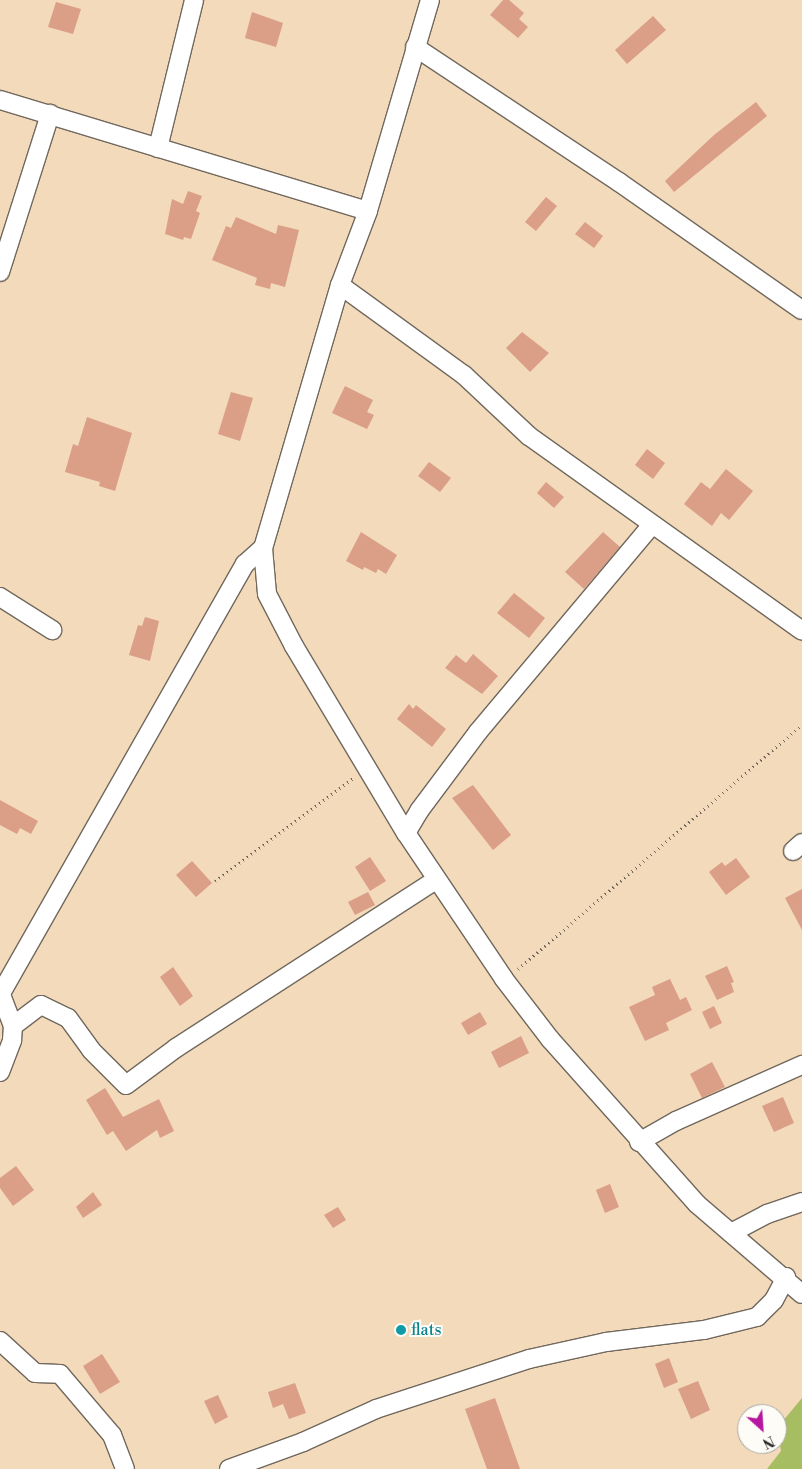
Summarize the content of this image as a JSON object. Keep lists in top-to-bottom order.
{
  "places": ["flats"],
  "north": "bottom right"
}
